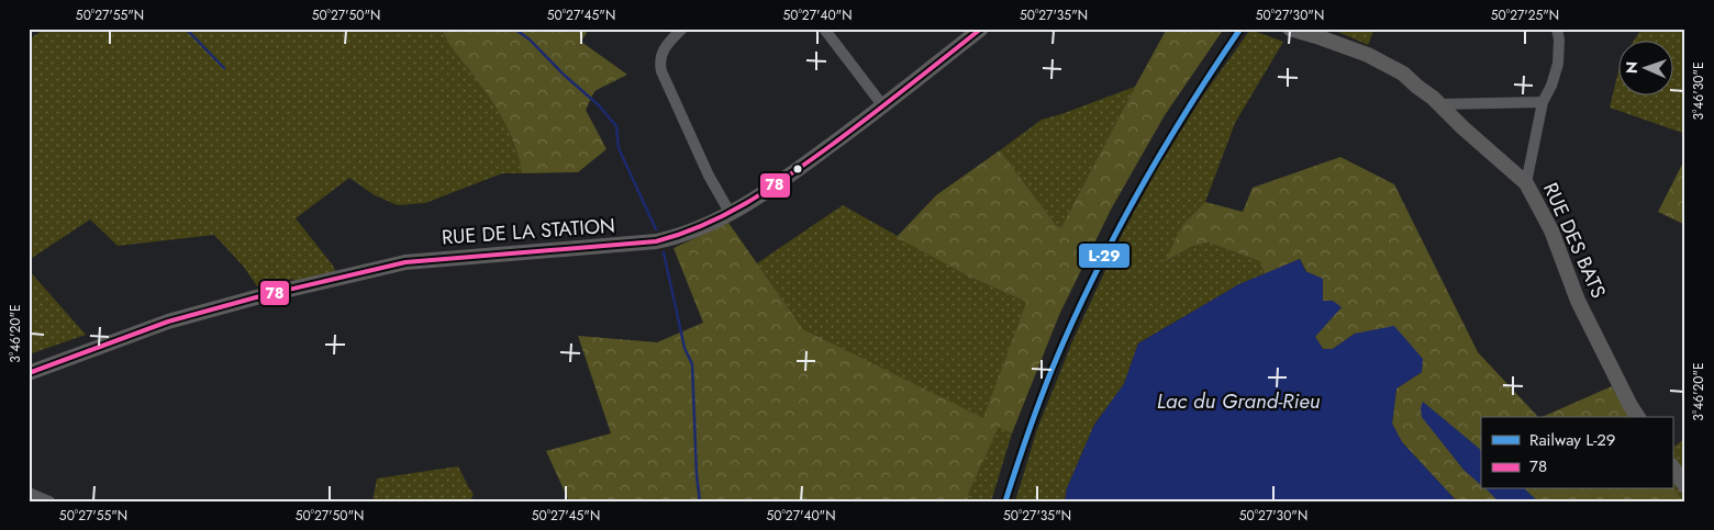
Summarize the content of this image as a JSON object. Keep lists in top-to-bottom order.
{
  "streets": {
    "street": ["RUE DE LA STATION", "RUE DES BATS"]
  },
  "water": ["Lac du Grand-Rieu"],
  "lines": ["rail line L-29", "transit line 78"],
  "legend": ["Railway L-29", "78"],
  "north": "left",
  "coordinates": [
    "50°27'55\"N",
    "50°27'50\"N",
    "50°27'45\"N",
    "50°27'40\"N",
    "50°27'35\"N",
    "50°27'30\"N",
    "50°27'25\"N",
    "3°46'30\"E",
    "3°46'20\"E"
  ]
}
